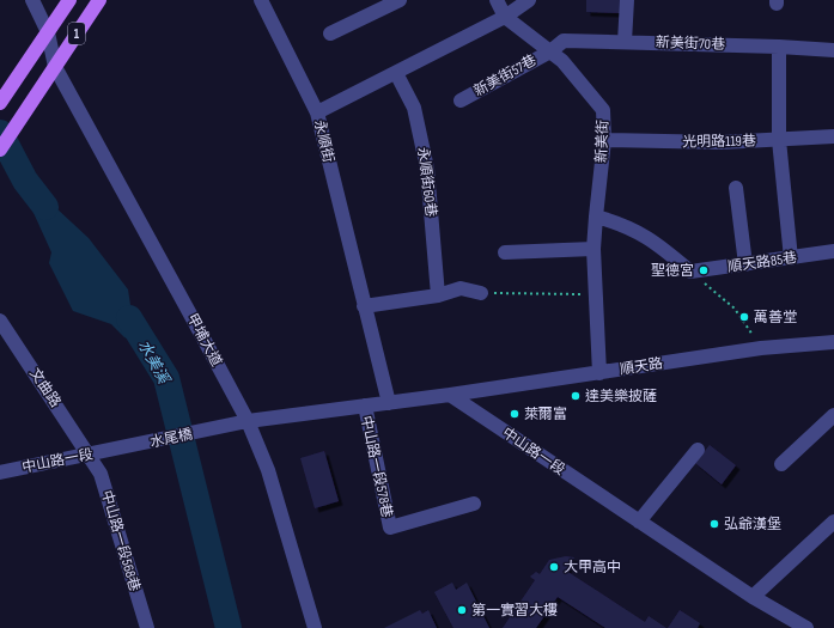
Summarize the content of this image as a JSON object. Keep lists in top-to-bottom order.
{
  "streets": {
    "main road": ["1"],
    "street": [
      "新美街70巷",
      "新美街57巷",
      "永順街",
      "新美街",
      "光明路119巷",
      "永順街60巷",
      "順天路85巷",
      "甲埔大道",
      "順天路",
      "文曲路",
      "水尾橋",
      "中山路一段",
      "中山路一段578巷",
      "中山路一段568巷"
    ]
  },
  "crossings": [
    ["1", "甲埔大道"],
    ["新美街70巷", "新美街57巷"],
    ["新美街70巷", "新美街"],
    ["新美街57巷", "新美街"],
    ["永順街", "新美街"],
    ["永順街", "永順街60巷"],
    ["新美街", "光明路119巷"],
    ["新美街", "順天路"],
    ["甲埔大道", "水尾橋"],
    ["順天路", "中山路一段"],
    ["文曲路", "中山路一段"],
    ["文曲路", "中山路一段568巷"],
    ["水尾橋", "中山路一段"],
    ["中山路一段", "中山路一段568巷"]
  ],
  "water": ["水美溪"],
  "places": [
    "聖德宮",
    "萬善堂",
    "達美樂披薩",
    "萊爾富",
    "弘爺漢堡",
    "大甲高中",
    "第一實習大樓"
  ]
}
